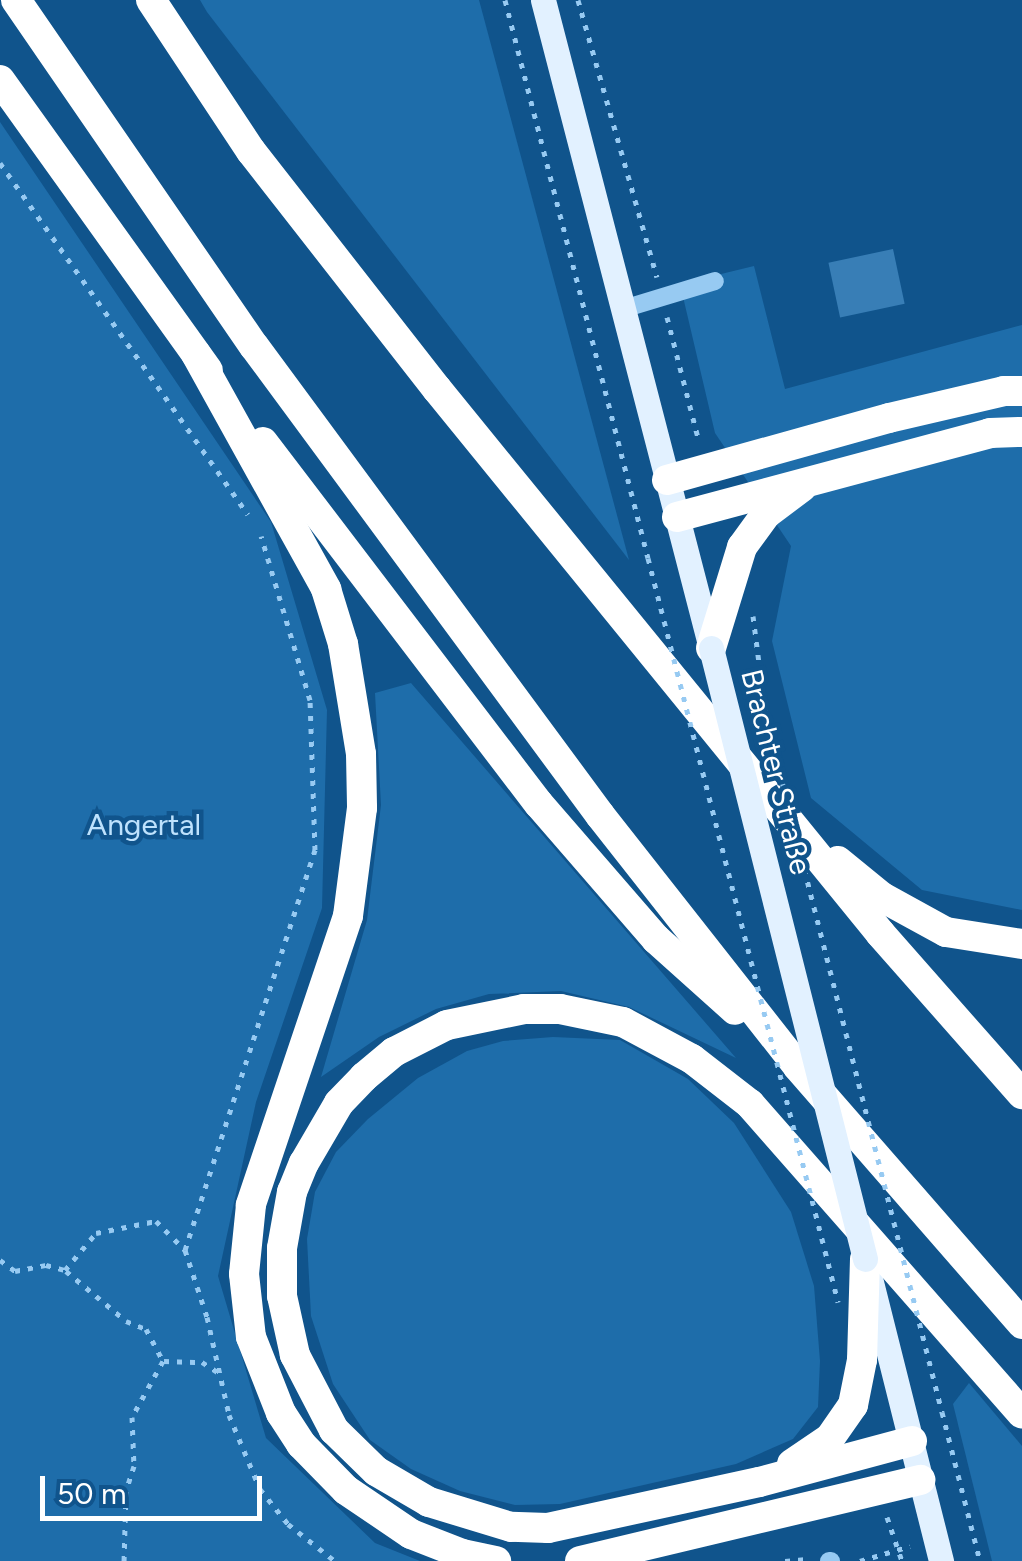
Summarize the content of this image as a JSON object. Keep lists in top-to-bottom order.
{
  "streets": {
    "main road": ["Brachter Straße"]
  },
  "parks": ["Angertal"],
  "scale_bar": "50 m"
}
